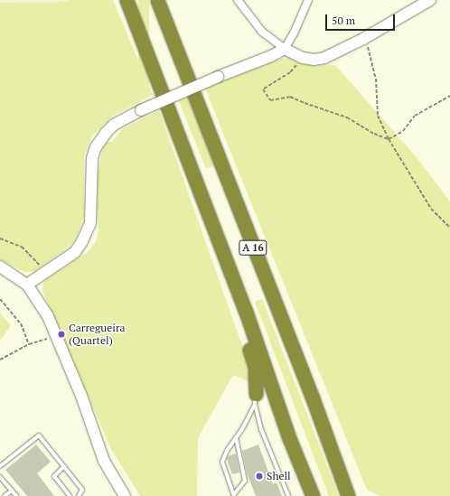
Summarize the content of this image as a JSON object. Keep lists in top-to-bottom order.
{
  "streets": {
    "highway": ["A 16"]
  },
  "places": ["Carregueira (Quartel)", "Shell"],
  "scale_bar": "50 m"
}
